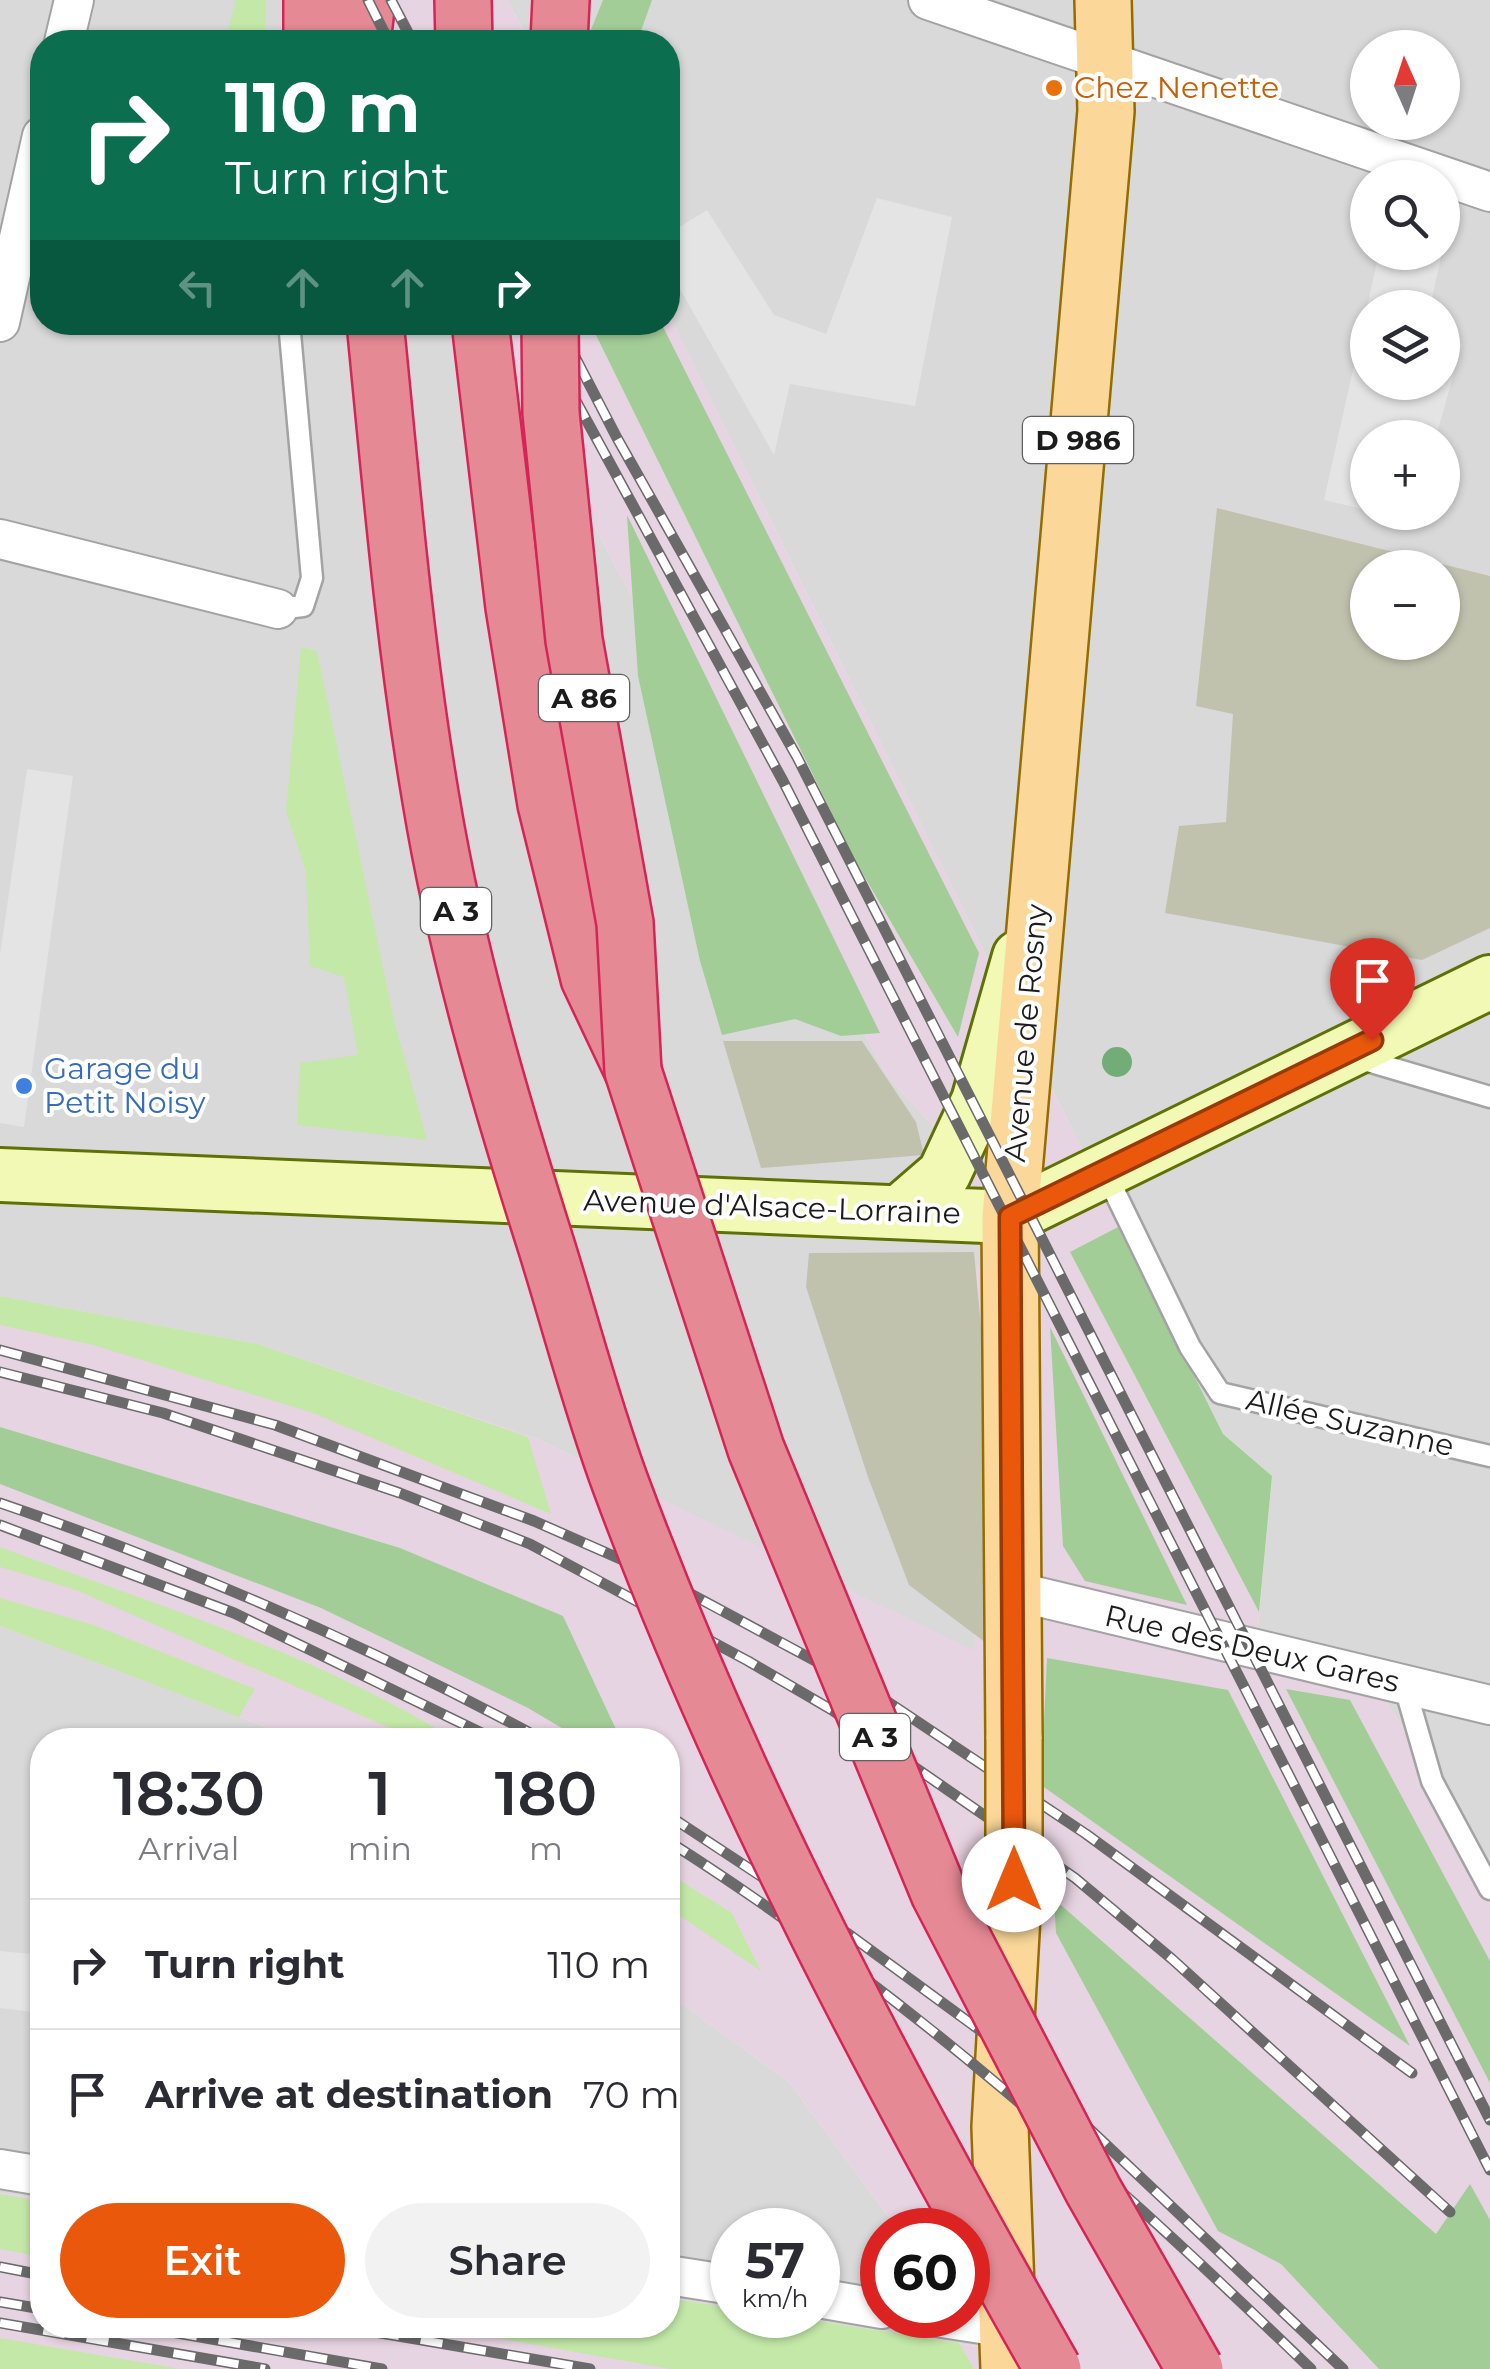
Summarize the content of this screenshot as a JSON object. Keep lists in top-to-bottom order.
{
  "streets": {
    "highway": ["A 86", "A 3"],
    "main road": ["D 986", "Avenue de Rosny"],
    "street": ["Avenue d'Alsace-Lorraine", "Rue des Deux Gares"],
    "lane": ["Allée Suzanne"]
  },
  "crossings": [
    ["A 86", "A 3"],
    ["A 3", "Avenue de Rosny"],
    ["Avenue de Rosny", "Avenue d'Alsace-Lorraine"],
    ["Avenue de Rosny", "Rue des Deux Gares"],
    ["Avenue d'Alsace-Lorraine", "Allée Suzanne"]
  ],
  "places": ["Chez Nenette", "Garage du Petit Noisy"],
  "north": "top",
  "page": {
    "map_buttons": ["+", "−"],
    "turn": ["110 m", "Turn right"],
    "eta": [
      "18:30",
      "Arrival",
      "1",
      "min",
      "180",
      "m"
    ],
    "list": [
      {
        "name": "Turn right",
        "value": "110 m"
      },
      {
        "name": "Arrive at destination",
        "value": "70 m"
      }
    ],
    "buttons": ["Exit", "Share"],
    "speed": "57 km/h",
    "limit": "60"
  }
}
